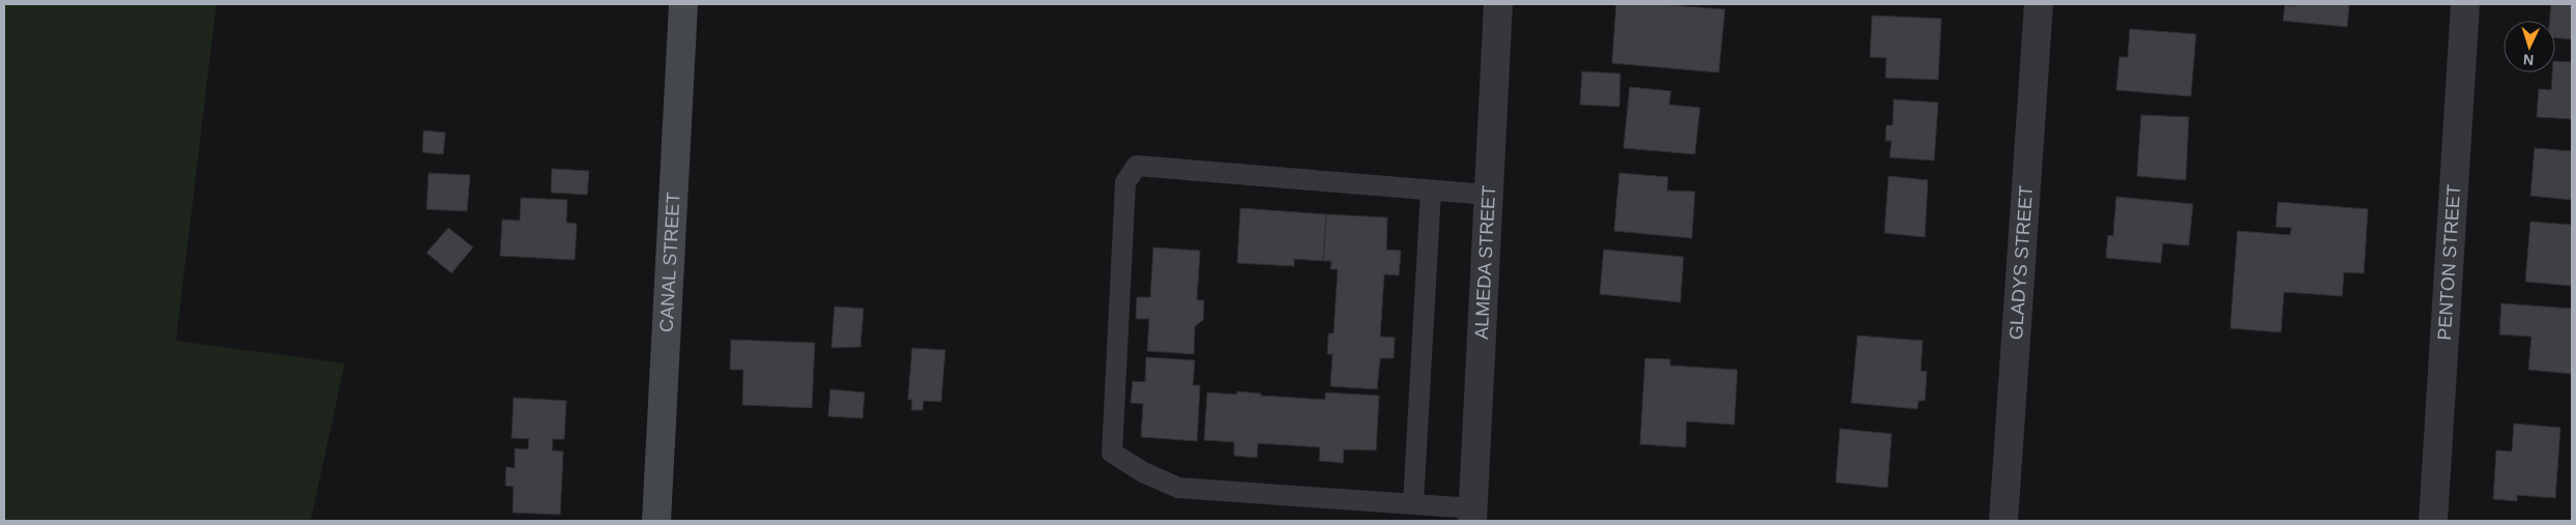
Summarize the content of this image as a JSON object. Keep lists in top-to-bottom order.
{
  "streets": {
    "street": [
      "ALMEDA STREET",
      "CANAL STREET",
      "GLADYS STREET",
      "PENTON STREET"
    ]
  },
  "north": "bottom"
}
